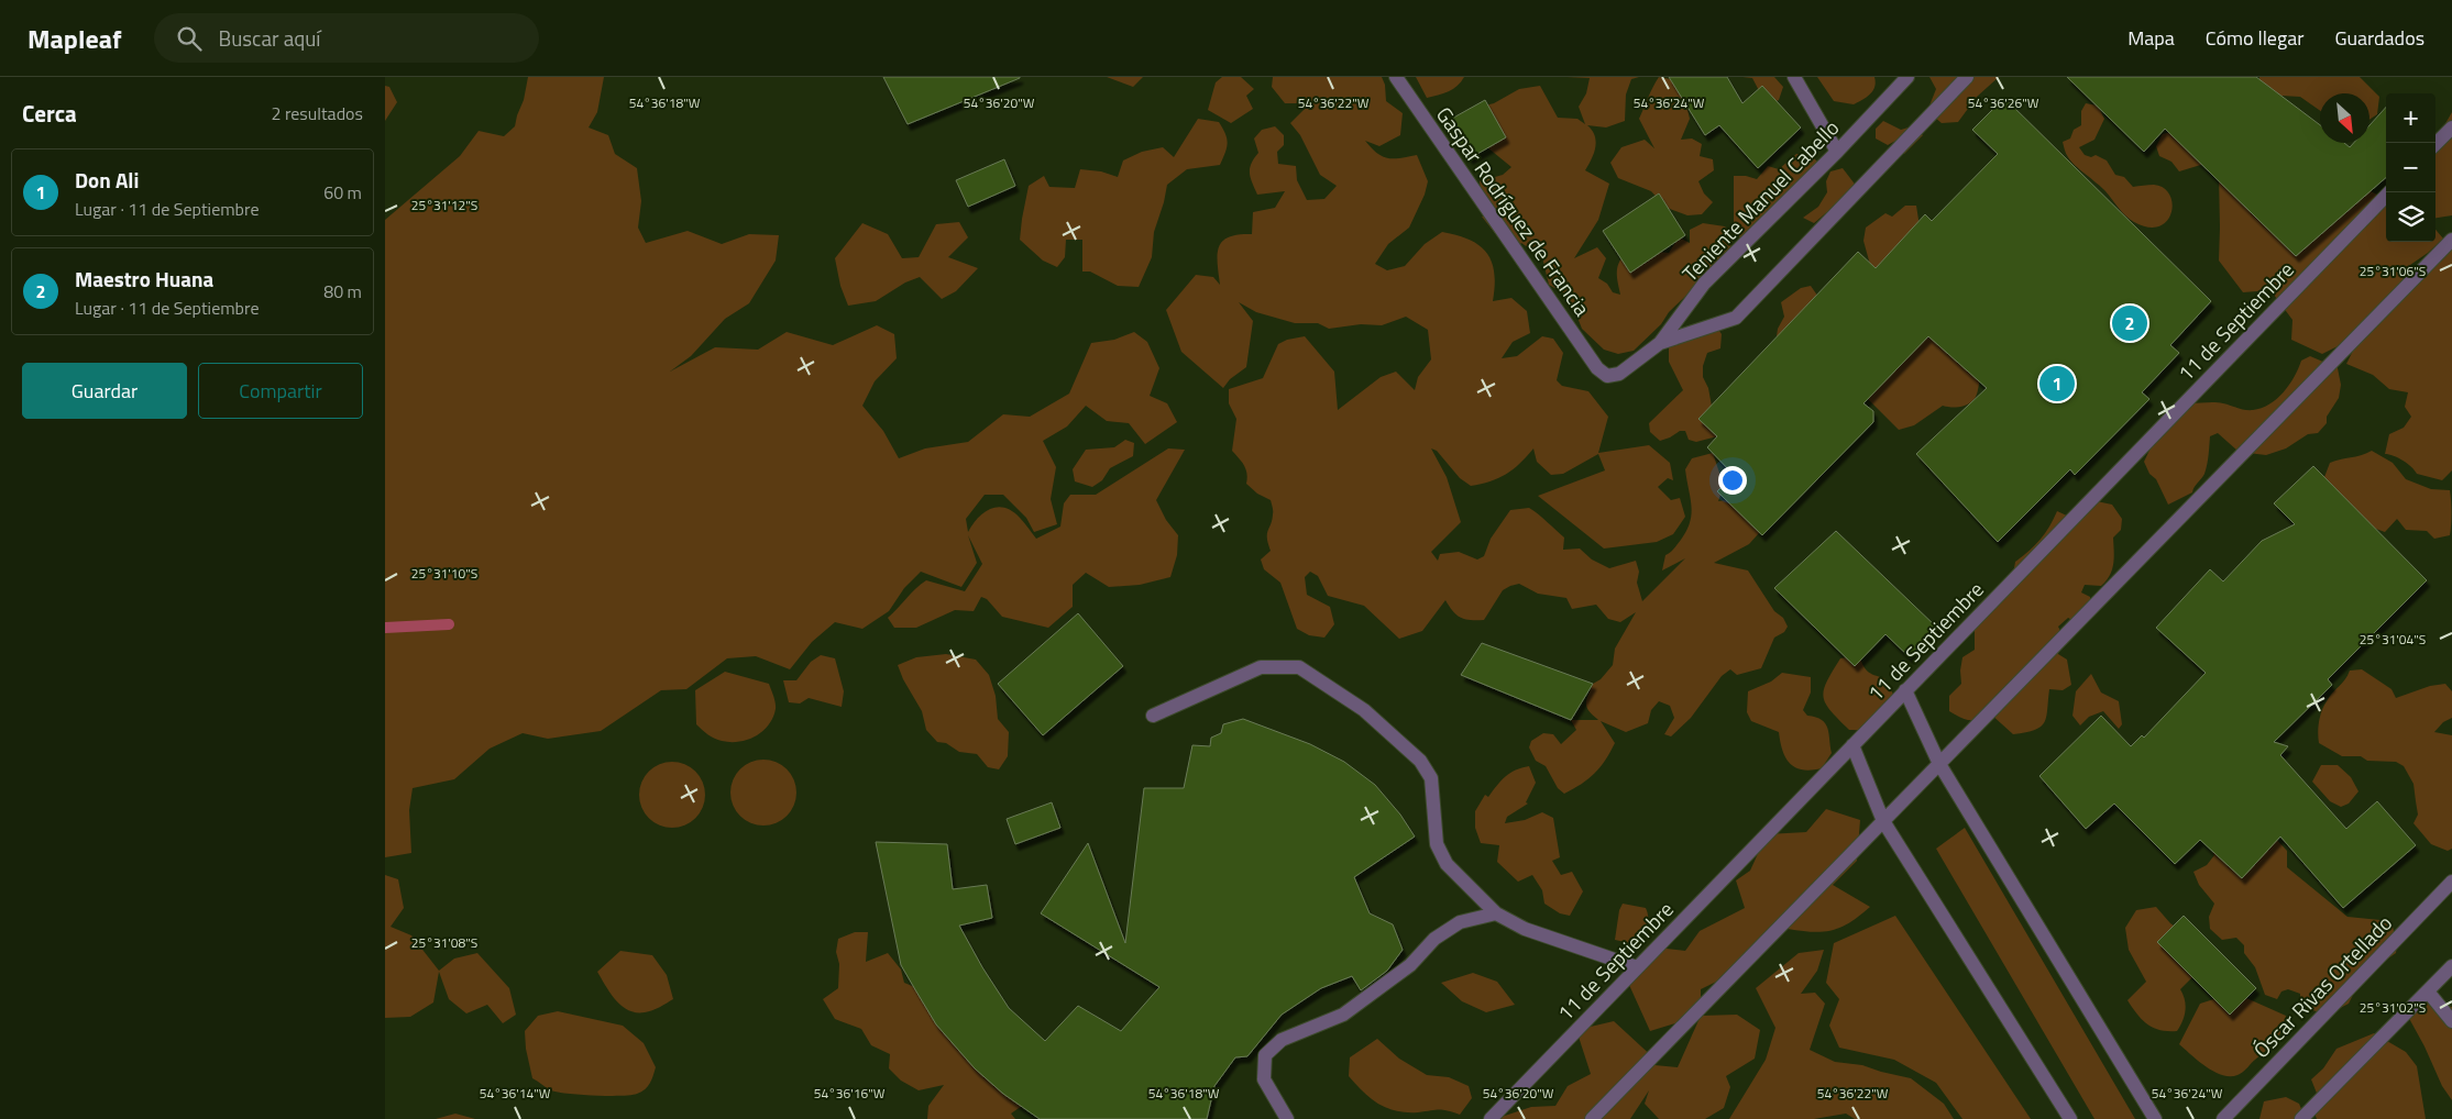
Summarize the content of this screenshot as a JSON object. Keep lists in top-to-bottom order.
{
  "streets": {
    "street": [
      "Teniente Manuel Cabello",
      "Gaspar Rodríguez de Francia",
      "11 de Septiembre",
      "Óscar Rivas Ortellado"
    ]
  },
  "crossings": [
    ["Teniente Manuel Cabello", "Gaspar Rodríguez de Francia"]
  ],
  "north": "bottom right",
  "page": {
    "header": "Mapleaf",
    "search": "Buscar aquí",
    "nav": ["Mapa", "Cómo llegar", "Guardados"],
    "heading": ["Cerca", "2 resultados"],
    "map_buttons": ["+", "−"],
    "list": [
      {
        "mark": "1",
        "name": "Don Ali",
        "note": "Lugar · 11 de Septiembre",
        "value": "60 m"
      },
      {
        "mark": "2",
        "name": "Maestro Huana",
        "note": "Lugar · 11 de Septiembre",
        "value": "80 m"
      }
    ],
    "pins": ["2", "1"],
    "buttons": ["Guardar", "Compartir"]
  },
  "coordinates": [
    "54°36'18\"W",
    "54°36'20\"W",
    "54°36'22\"W",
    "54°36'24\"W",
    "54°36'26\"W",
    "25°31'12\"S",
    "25°31'06\"S",
    "25°31'10\"S",
    "25°31'04\"S",
    "25°31'08\"S",
    "25°31'02\"S",
    "54°36'14\"W",
    "54°36'16\"W"
  ]
}
